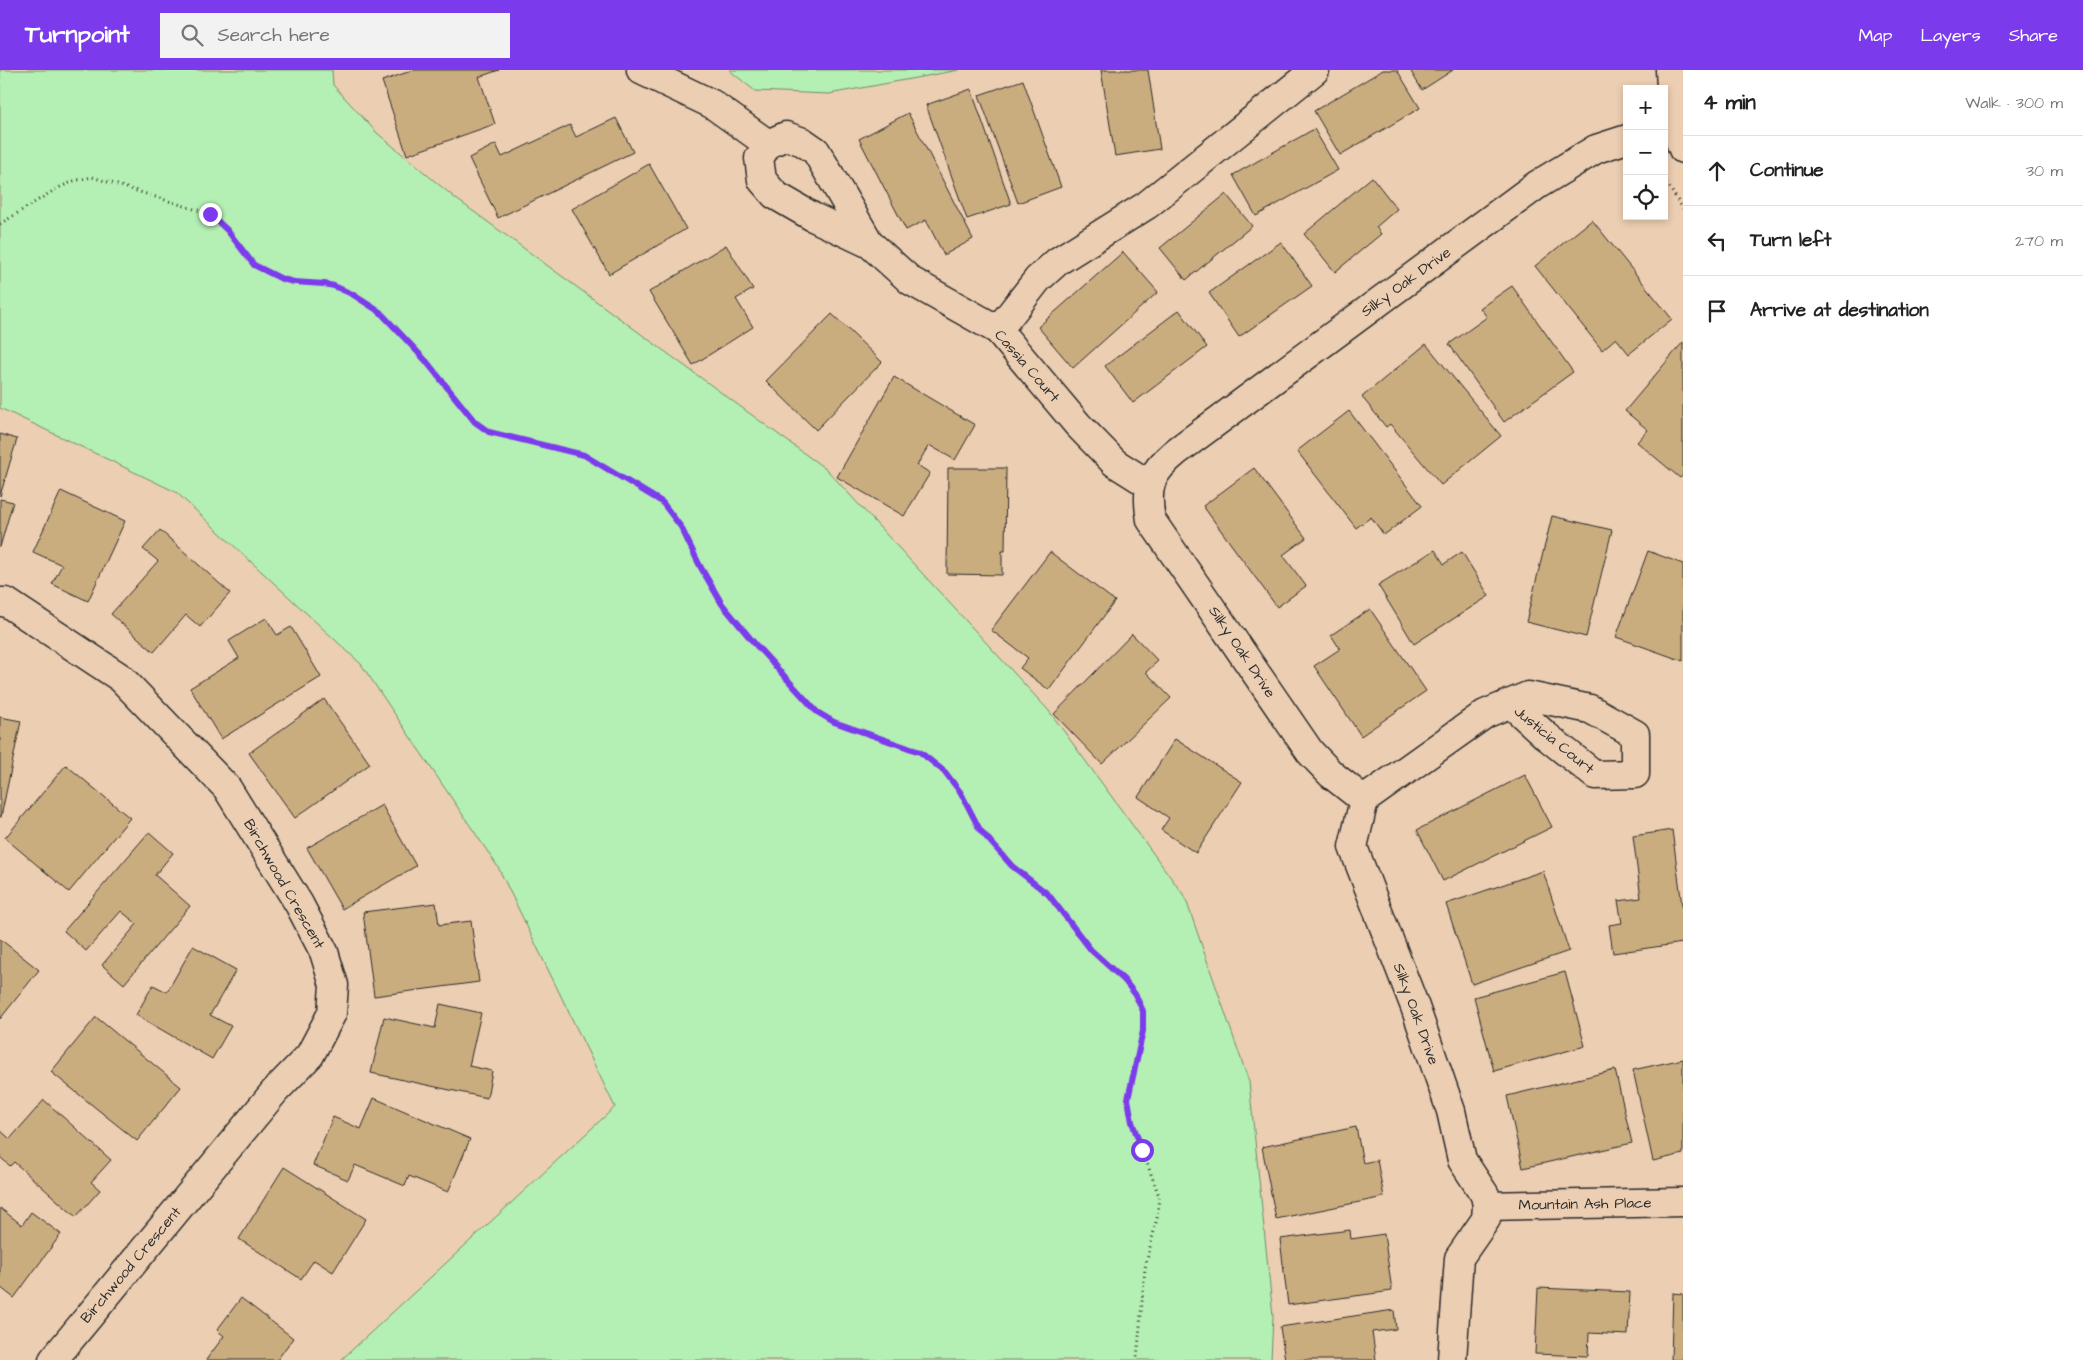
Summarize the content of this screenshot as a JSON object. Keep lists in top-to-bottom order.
{
  "streets": {
    "street": [
      "Silky Oak Drive",
      "Cassia Court",
      "Justicia Court",
      "Birchwood Crescent",
      "Mountain Ash Place"
    ]
  },
  "crossings": [
    ["Silky Oak Drive", "Cassia Court"],
    ["Silky Oak Drive", "Justicia Court"],
    ["Silky Oak Drive", "Mountain Ash Place"]
  ],
  "page": {
    "header": "Turnpoint",
    "search": "Search here",
    "nav": ["Map", "Layers", "Share"],
    "heading": ["4 min", "Walk · 300 m"],
    "map_buttons": ["+", "−"],
    "list": [
      ["Continue", "30 m"],
      ["Turn left", "270 m"],
      "Arrive at destination"
    ]
  }
}
